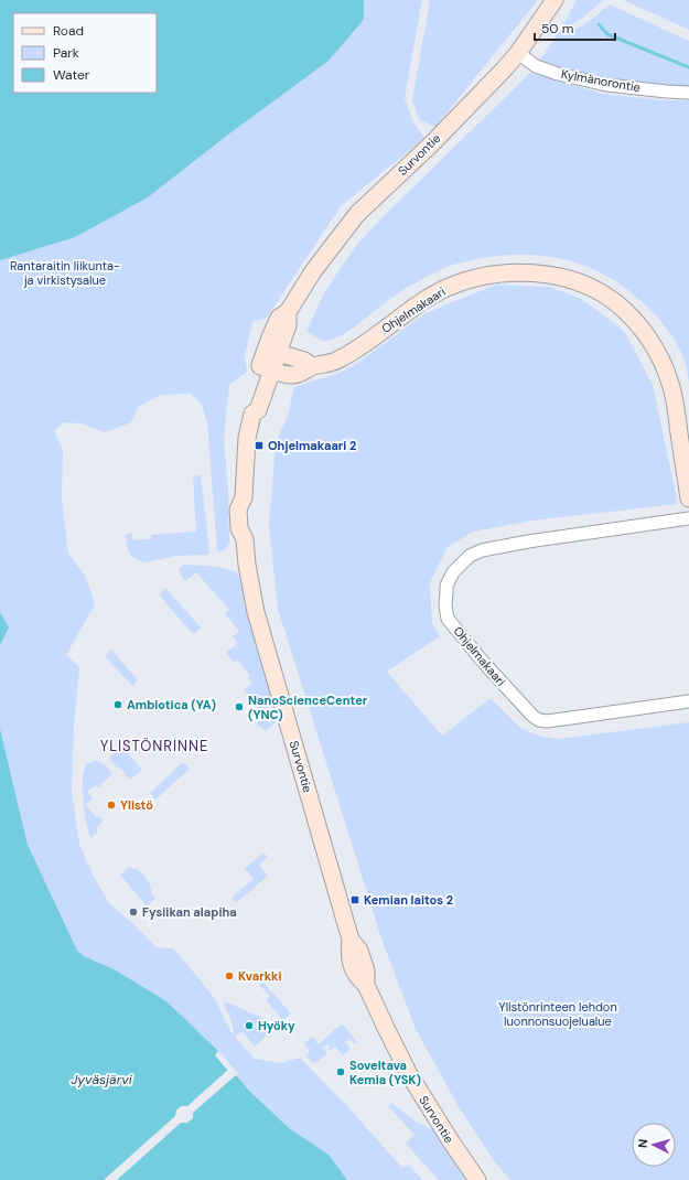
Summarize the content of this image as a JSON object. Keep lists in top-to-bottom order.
{
  "streets": {
    "main road": ["Survontie", "Ohjelmakaari"],
    "street": ["Kylmänorontie"]
  },
  "crossings": [
    ["Kylmänorontie", "Survontie"],
    ["Survontie", "Ohjelmakaari"]
  ],
  "districts": ["YLISTÖNRINNE"],
  "water": ["Jyväsjärvi"],
  "parks": ["Rantaraitin liikunta- ja virkistysalue", "Ylistönrinteen lehdon luonnonsuojelualue"],
  "places": {
    "transit": ["Ohjelmakaari 2", "Kemian laitos 2"],
    "other": [
      "Ambiotica (YA)",
      "NanoScienceCenter (YNC)",
      "Ylistö",
      "Fysiikan alapiha",
      "Kvarkki",
      "Hyöky",
      "Soveltava Kemia (YSK)"
    ]
  },
  "legend": ["Road", "Park", "Water"],
  "scale_bar": "50 m",
  "north": "left"
}
